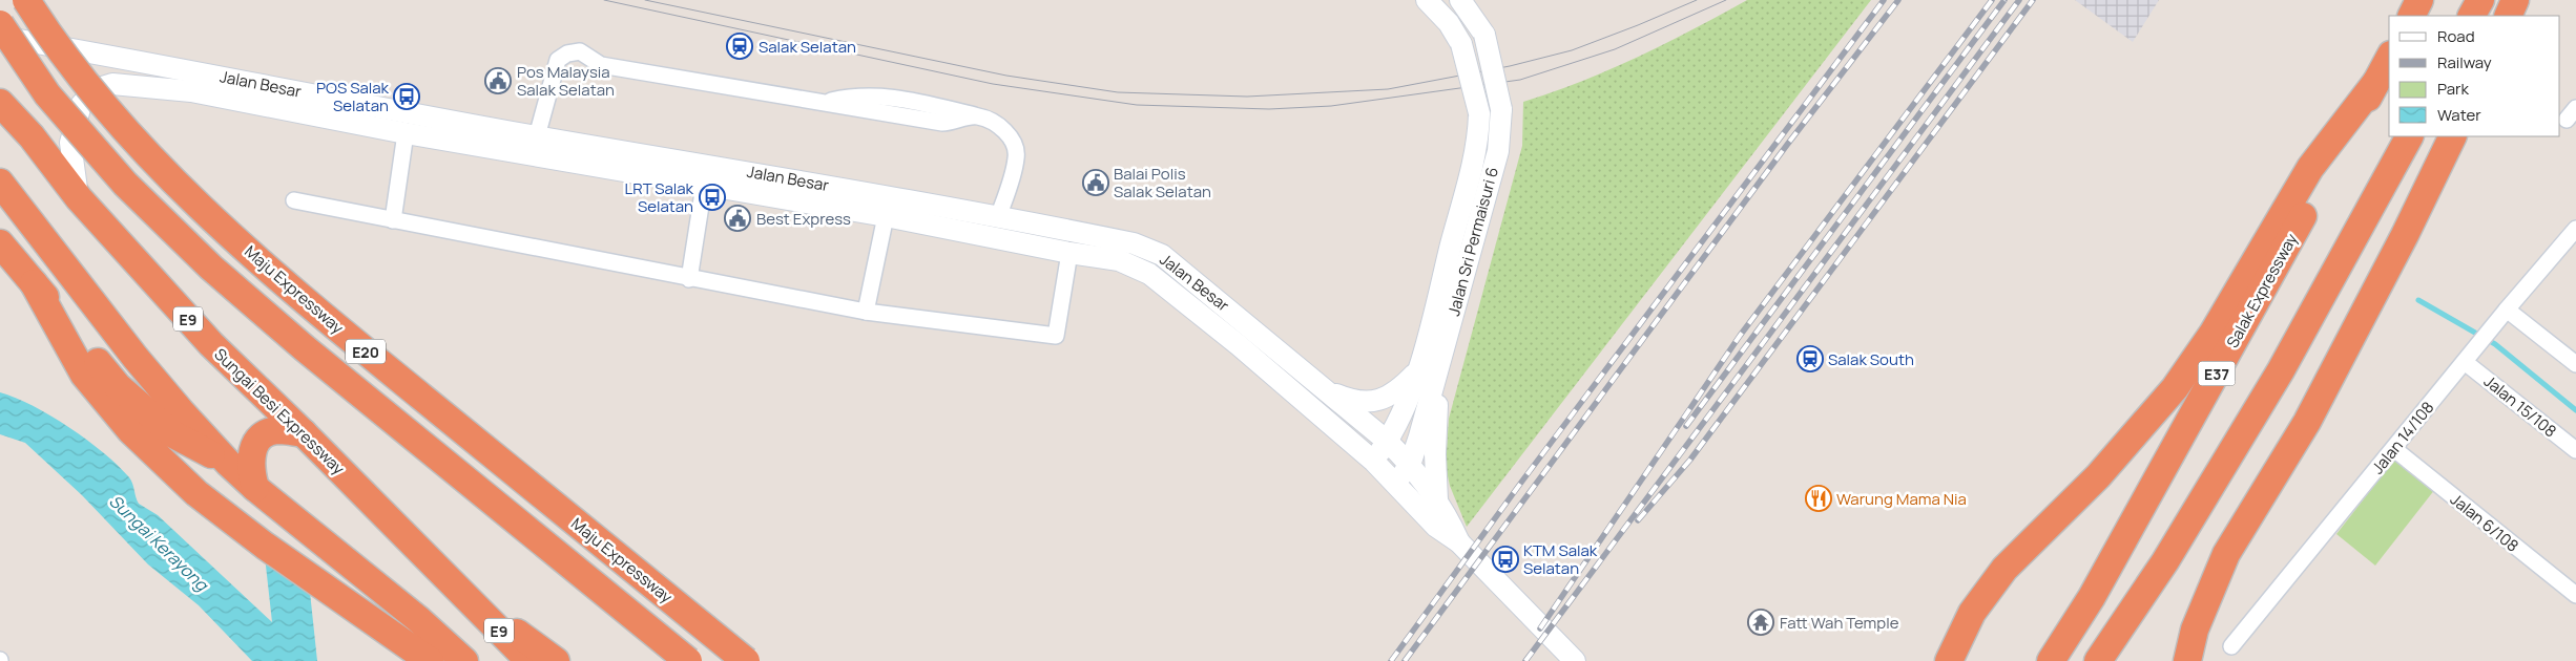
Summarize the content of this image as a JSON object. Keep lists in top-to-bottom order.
{
  "streets": {
    "highway": [
      "Maju Expressway",
      "Salak Expressway",
      "E9",
      "E20",
      "E37",
      "Sungai Besi Expressway"
    ],
    "street": [
      "Jalan Besar",
      "Jalan Sri Permaisuri 6",
      "Jalan 15/108",
      "Jalan 14/108",
      "Jalan 6/108"
    ]
  },
  "crossings": [
    ["Jalan Besar", "Jalan Sri Permaisuri 6"],
    ["Jalan Besar", "Sungai Besi Expressway"],
    ["Jalan 15/108", "Jalan 14/108"],
    ["Jalan 14/108", "Jalan 6/108"]
  ],
  "water": ["Sungai Kerayong"],
  "places": {
    "station": ["Salak Selatan", "Salak South"],
    "public building": ["Pos Malaysia Salak Selatan", "Balai Polis Salak Selatan", "Best Express"],
    "bus stop": ["POS Salak Selatan", "LRT Salak Selatan", "KTM Salak Selatan"],
    "restaurant": ["Warung Mama Nia"],
    "temple": ["Fatt Wah Temple"]
  },
  "legend": [
    "Road",
    "Railway",
    "Park",
    "Water"
  ]
}
